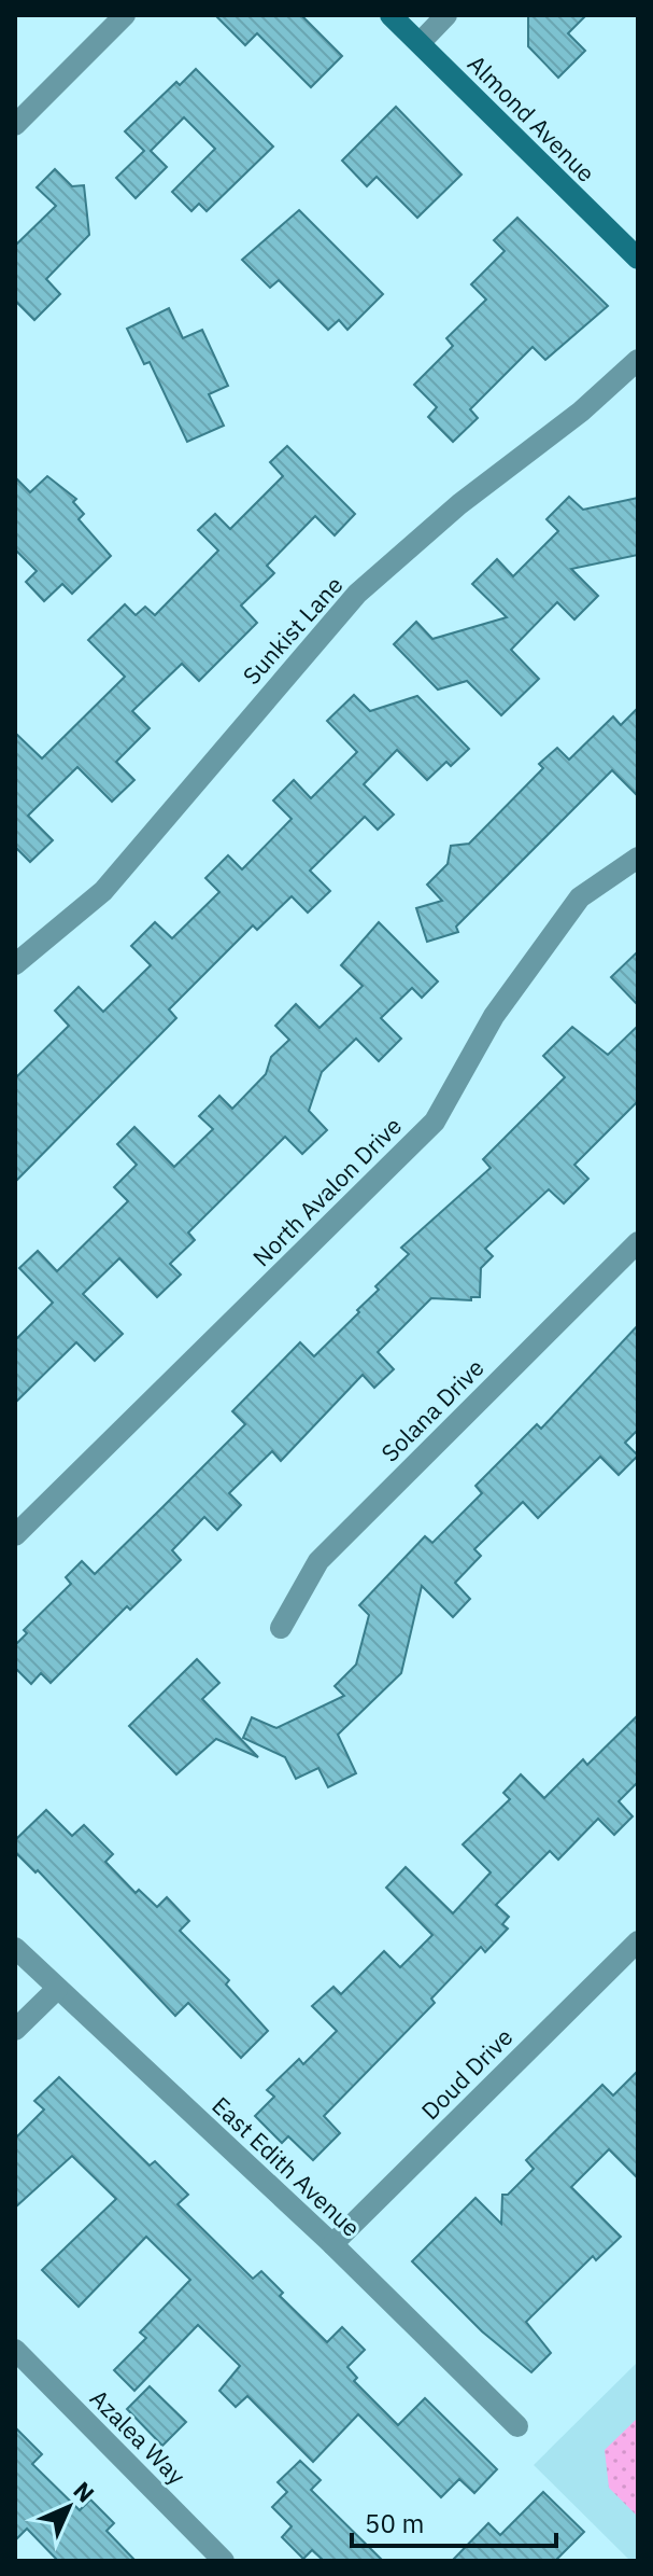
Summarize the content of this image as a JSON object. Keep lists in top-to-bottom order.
{
  "streets": {
    "street": [
      "Almond Avenue",
      "Sunkist Lane",
      "North Avalon Drive",
      "Solana Drive",
      "Doud Drive",
      "East Edith Avenue",
      "Azalea Way"
    ]
  },
  "crossings": [
    ["Doud Drive", "East Edith Avenue"]
  ],
  "scale_bar": "50 m",
  "north": "top right"
}
